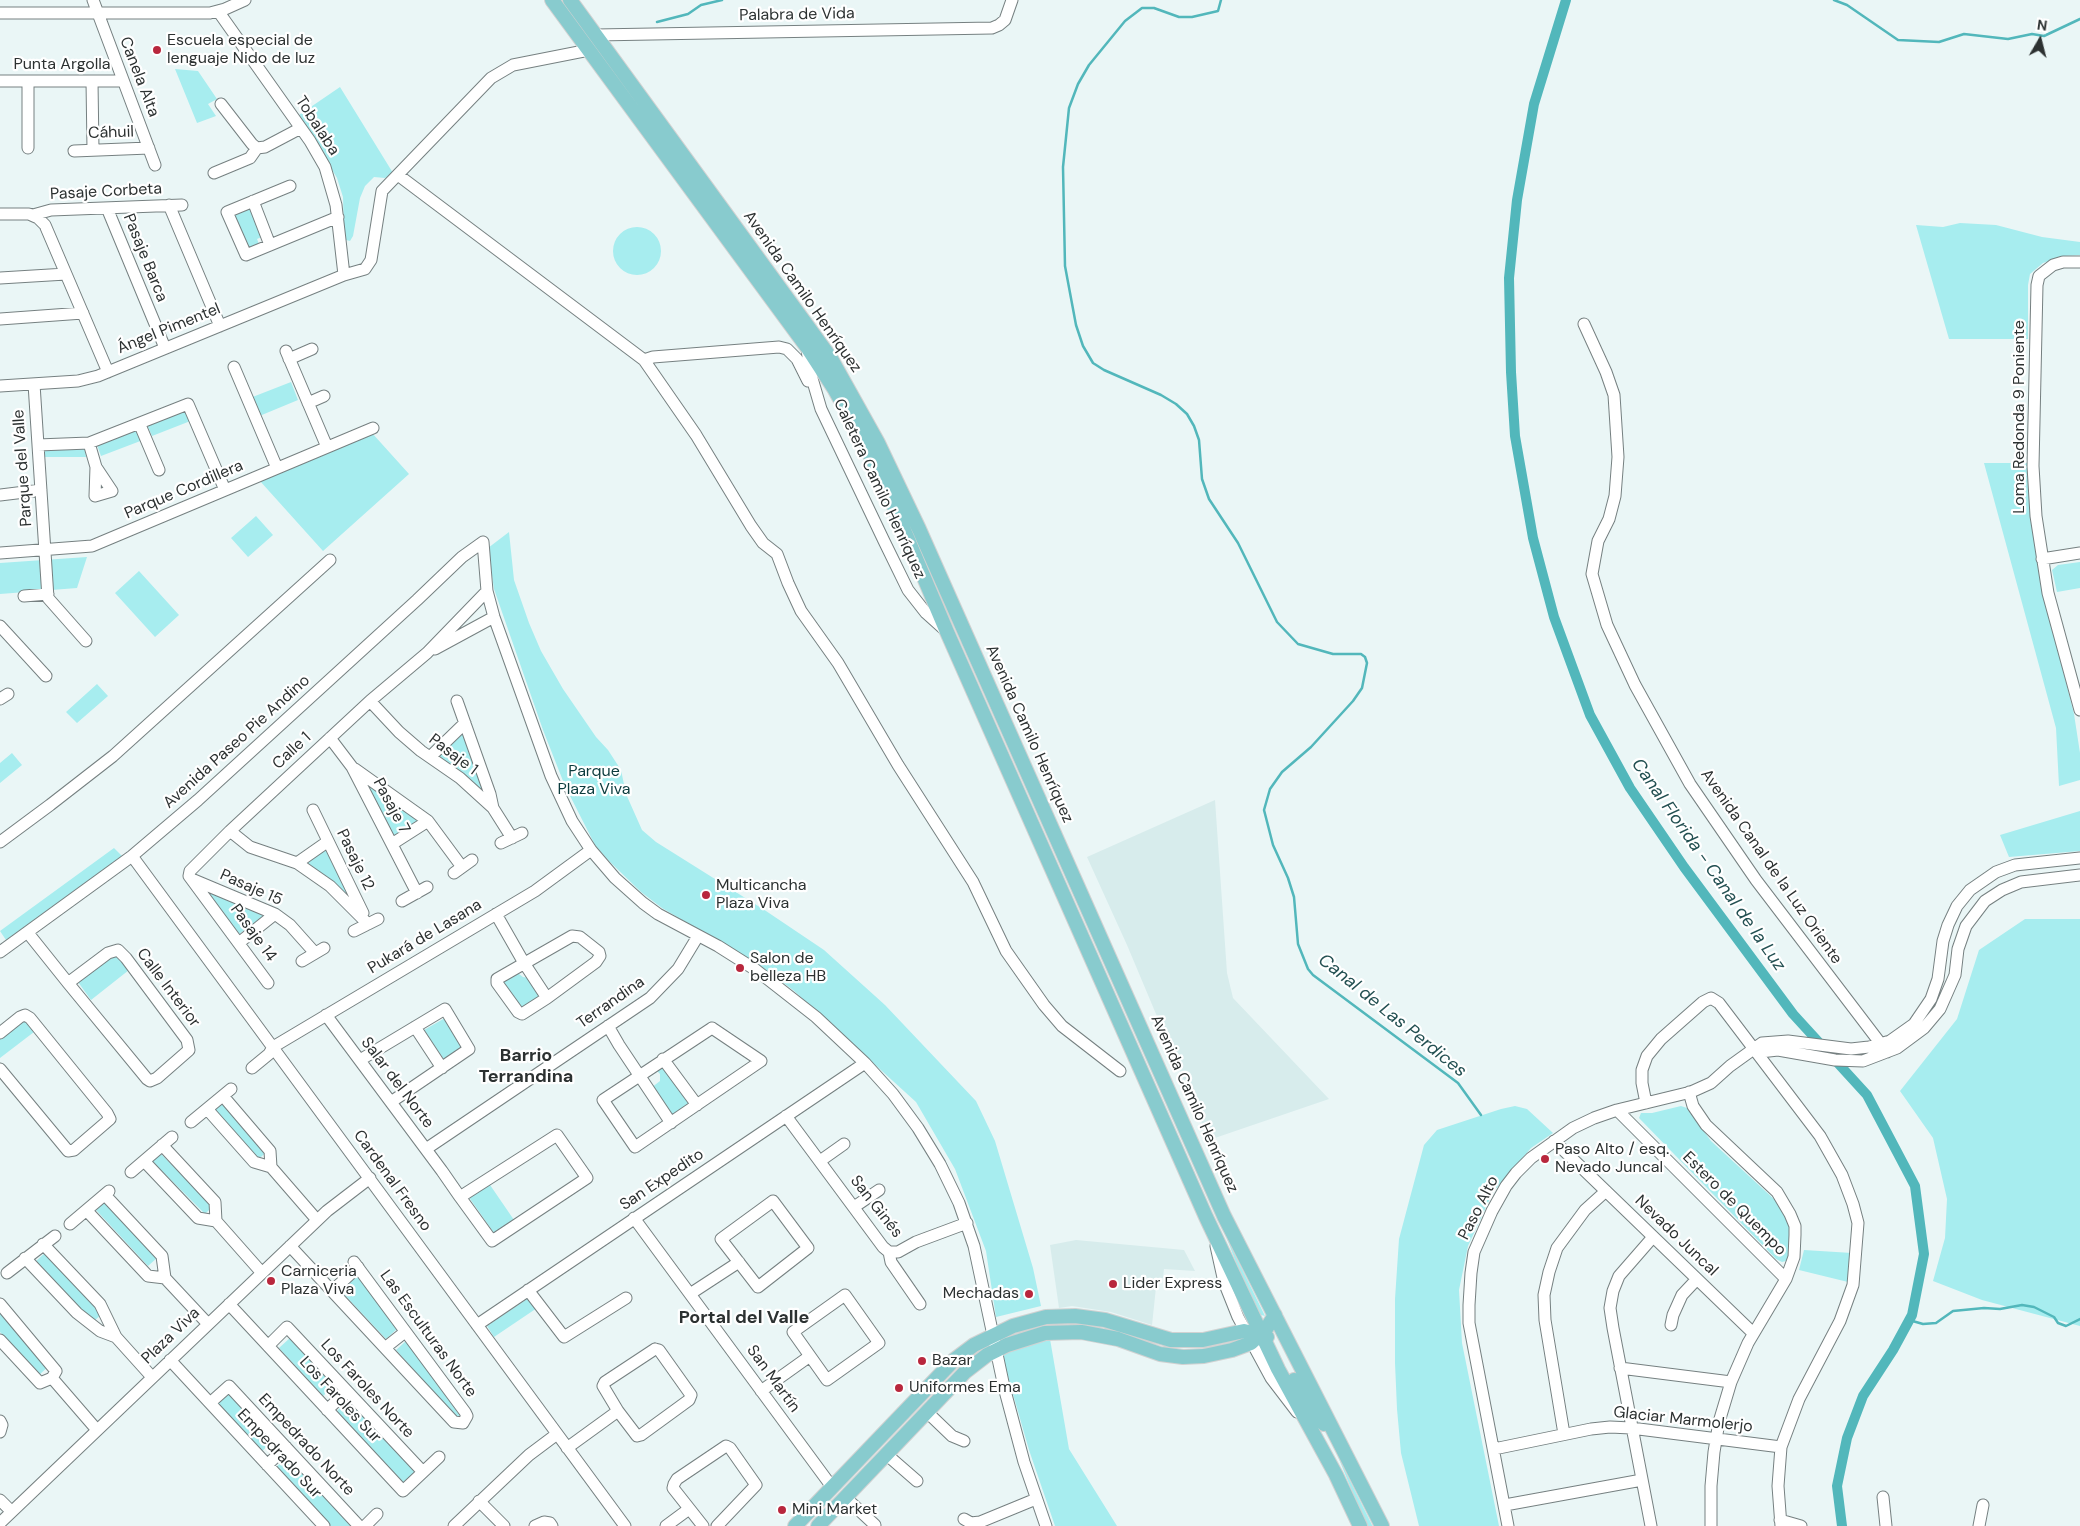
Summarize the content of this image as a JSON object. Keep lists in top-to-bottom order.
{
  "streets": {
    "main road": ["Avenida Camilo Henríquez"],
    "street": [
      "Palabra de Vida",
      "Punta Argolla",
      "Canela Alta",
      "Tobalaba",
      "Cáhuil",
      "Pasaje Corbeta",
      "Pasaje Barca",
      "Ángel Pimentel",
      "Loma Redonda 9 Poniente",
      "Parque del Valle",
      "Caletera Camilo Henríquez",
      "Parque Cordillera",
      "Avenida Paseo Pie Andino",
      "Calle 1",
      "Pasaje 1",
      "Pasaje 7",
      "Pasaje 12",
      "Avenida Canal de la Luz Oriente",
      "Pasaje 15",
      "Pasaje 14",
      "Pukará de Lasana",
      "Calle Interior",
      "Terrandina",
      "Salar del Norte",
      "San Expedito",
      "Cardenal Fresno",
      "Estero de Quempo",
      "San Ginés",
      "Paso Alto",
      "Nevado Juncal",
      "Las Esculturas Norte",
      "Plaza Viva",
      "San Martín",
      "Los Faroles Norte",
      "Los Faroles Sur",
      "Glaciar Marmolerjo",
      "Empedrado Norte",
      "Empedrado Sur"
    ]
  },
  "crossings": [
    ["Palabra de Vida", "Avenida Camilo Henríquez"],
    ["Punta Argolla", "Canela Alta"],
    ["Canela Alta", "Cáhuil"],
    ["Tobalaba", "Ángel Pimentel"],
    ["Pasaje Corbeta", "Pasaje Barca"],
    ["Pasaje Barca", "Ángel Pimentel"],
    ["Avenida Camilo Henríquez", "Ángel Pimentel"],
    ["Avenida Camilo Henríquez", "Caletera Camilo Henríquez"],
    ["Ángel Pimentel", "Parque del Valle"],
    ["Parque del Valle", "Parque Cordillera"],
    ["Avenida Paseo Pie Andino", "Calle 1"],
    ["Avenida Paseo Pie Andino", "Calle Interior"],
    ["Avenida Paseo Pie Andino", "Cardenal Fresno"],
    ["Calle 1", "Pasaje 1"],
    ["Calle 1", "Pasaje 7"],
    ["Calle 1", "Pasaje 15"],
    ["Calle 1", "Pasaje 14"],
    ["Pasaje 15", "Pasaje 14"],
    ["Pukará de Lasana", "Salar del Norte"],
    ["Pukará de Lasana", "Cardenal Fresno"],
    ["Terrandina", "Salar del Norte"],
    ["San Expedito", "Cardenal Fresno"],
    ["San Expedito", "San Ginés"],
    ["San Expedito", "San Martín"],
    ["Cardenal Fresno", "Plaza Viva"],
    ["Estero de Quempo", "Paso Alto"],
    ["Paso Alto", "Nevado Juncal"],
    ["Paso Alto", "Glaciar Marmolerjo"],
    ["Plaza Viva", "Los Faroles Sur"],
    ["Plaza Viva", "Empedrado Sur"],
    ["Los Faroles Norte", "Los Faroles Sur"],
    ["Empedrado Norte", "Empedrado Sur"]
  ],
  "districts": ["Barrio Terrandina", "Portal del Valle"],
  "water": ["Canal Florida - Canal de la Luz", "Canal de Las Perdices"],
  "parks": ["Parque Plaza Viva"],
  "places": [
    "Escuela especial de lenguaje Nido de luz",
    "Multicancha Plaza Viva",
    "Salon de belleza HB",
    "Paso Alto / esq. Nevado Juncal",
    "Carniceria Plaza Viva",
    "Lider Express",
    "Mechadas",
    "Bazar",
    "Uniformes Ema",
    "Mini Market"
  ],
  "north": "top"
}
